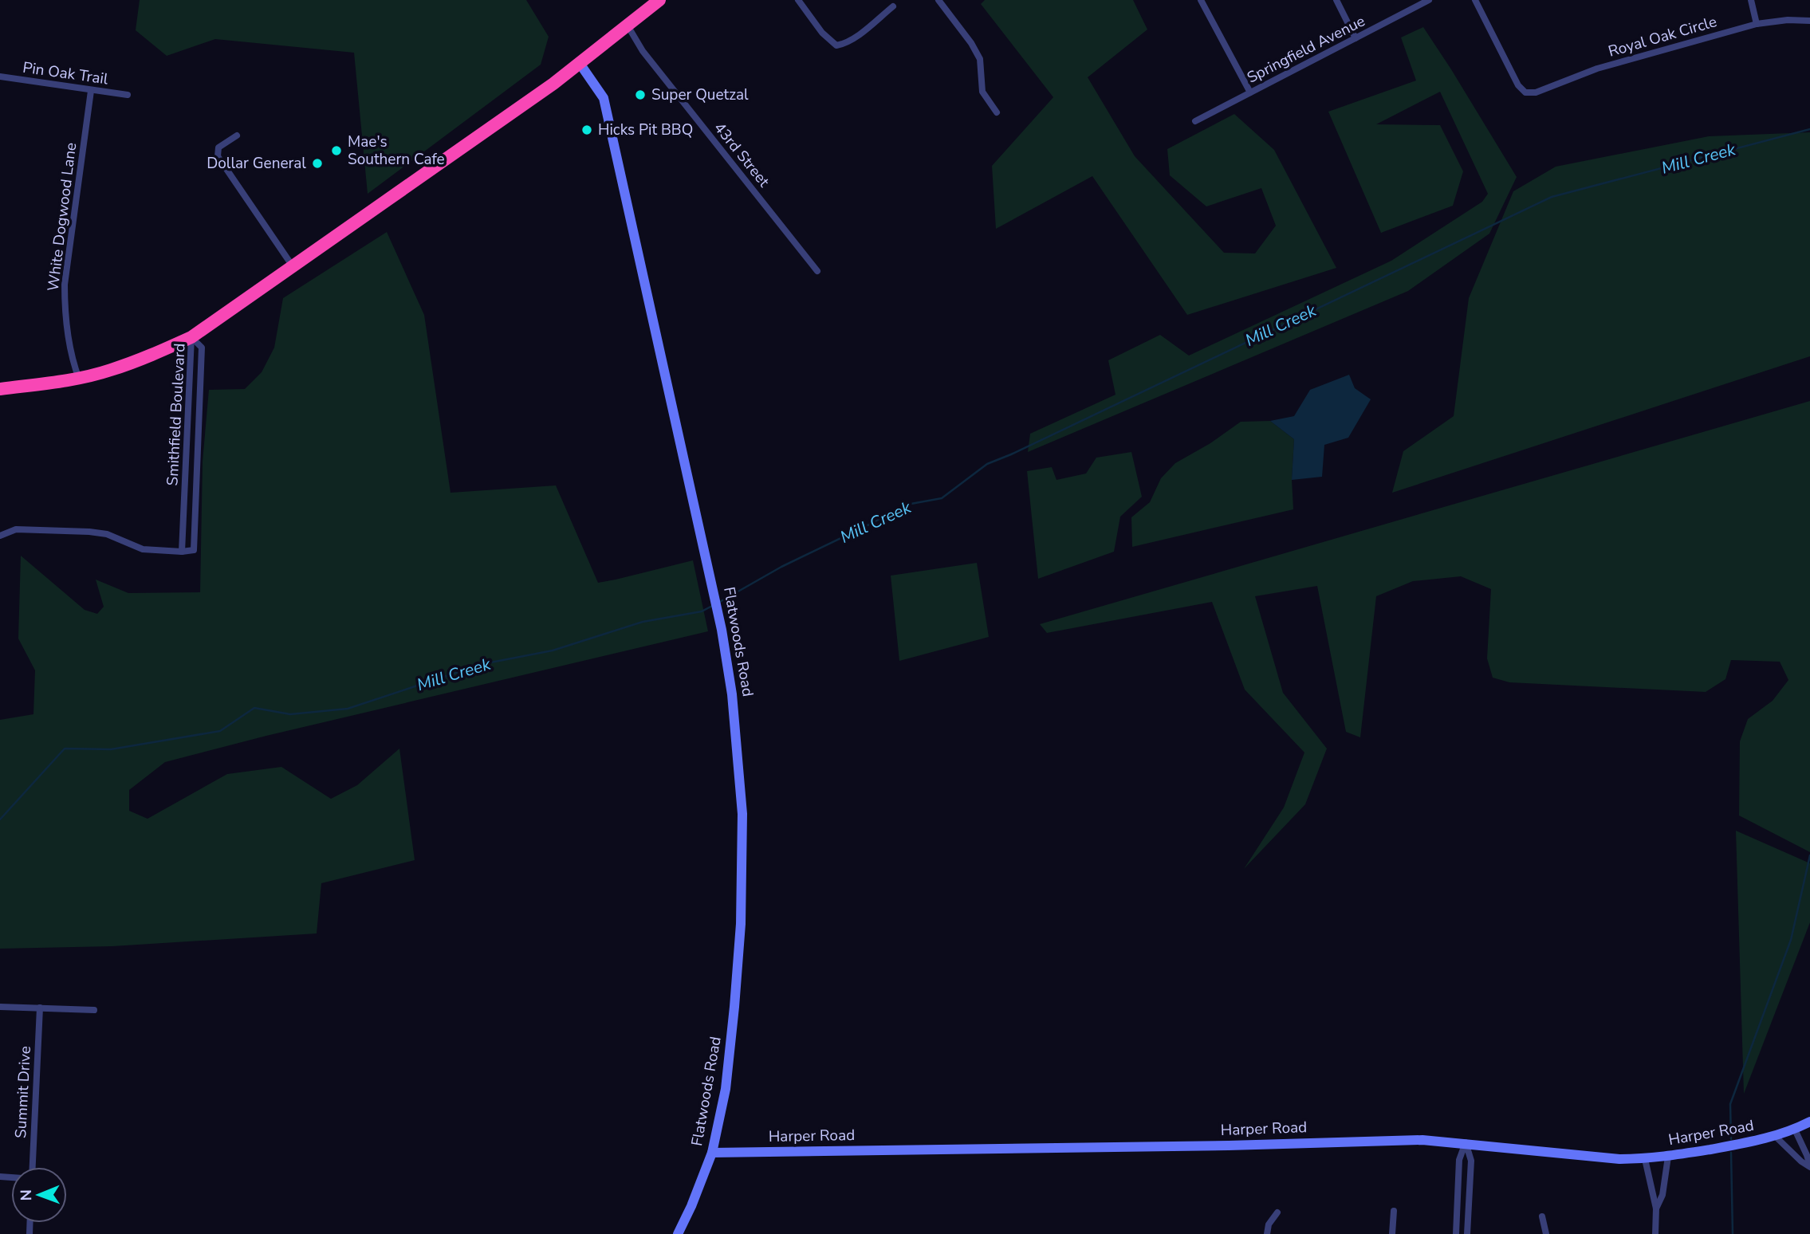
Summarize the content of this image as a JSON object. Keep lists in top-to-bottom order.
{
  "streets": {
    "street": [
      "Royal Oak Circle",
      "Springfield Avenue",
      "Pin Oak Trail",
      "43rd Street",
      "White Dogwood Lane",
      "Smithfield Boulevard",
      "Flatwoods Road",
      "Summit Drive",
      "Harper Road"
    ]
  },
  "crossings": [
    ["Pin Oak Trail", "White Dogwood Lane"],
    ["Flatwoods Road", "Harper Road"]
  ],
  "water": ["Mill Creek"],
  "places": [
    "Super Quetzal",
    "Hicks Pit BBQ",
    "Mae's Southern Cafe",
    "Dollar General"
  ],
  "north": "left"
}
